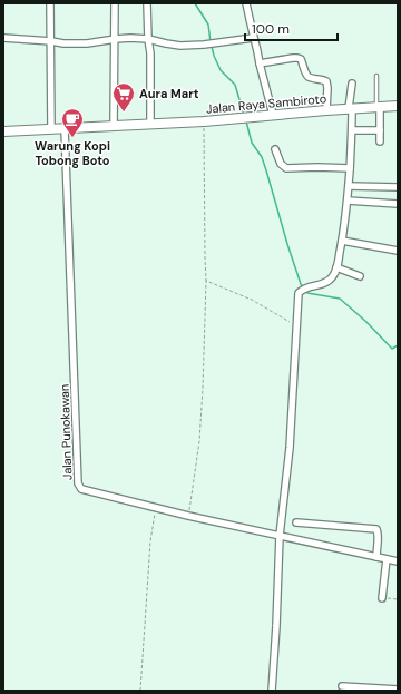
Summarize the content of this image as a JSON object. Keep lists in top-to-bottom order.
{
  "streets": {
    "street": ["Jalan Raya Sambiroto", "Jalan Punokawan"]
  },
  "crossings": [
    ["Jalan Raya Sambiroto", "Jalan Punokawan"]
  ],
  "places": {
    "supermarket": ["Aura Mart"],
    "cafe": ["Warung Kopi Tobong Boto"]
  },
  "scale_bar": "100 m"
}
